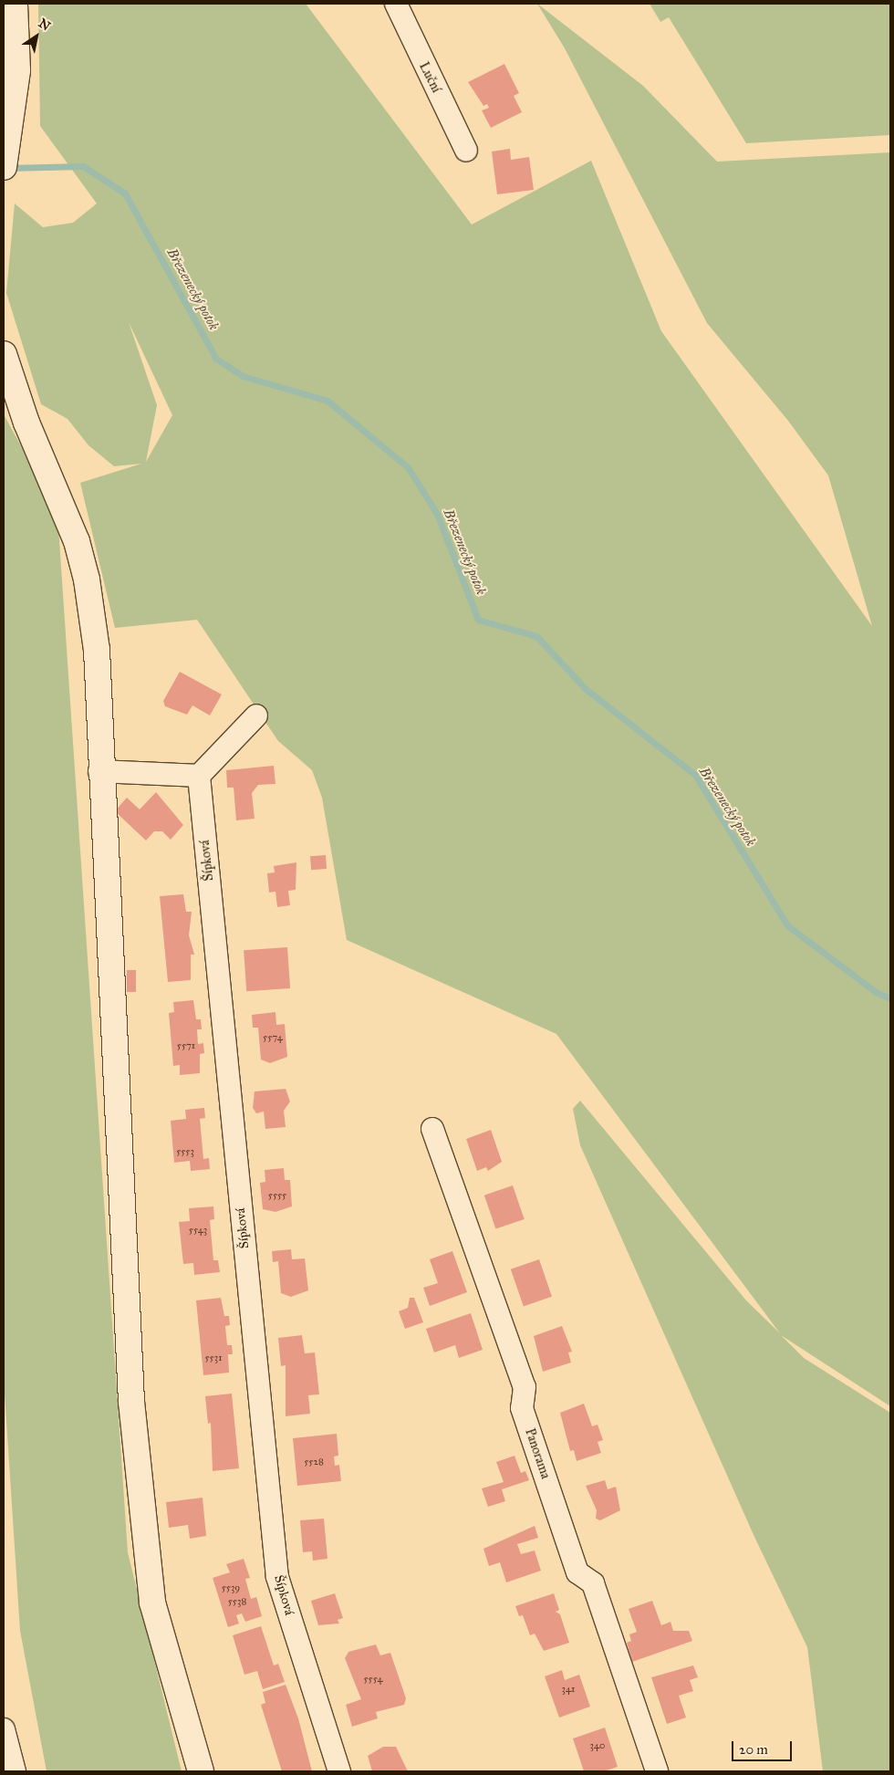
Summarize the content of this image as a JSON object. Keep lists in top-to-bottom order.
{
  "streets": {
    "street": ["Luční", "Šípková", "Panorama"]
  },
  "water": ["Březenecký potok"],
  "house_numbers": [
    "5574",
    "5571",
    "5553",
    "5555",
    "5543",
    "5531",
    "5528",
    "5539",
    "5538",
    "5554",
    "341",
    "340"
  ],
  "scale_bar": "20 m",
  "north": "top right"
}
